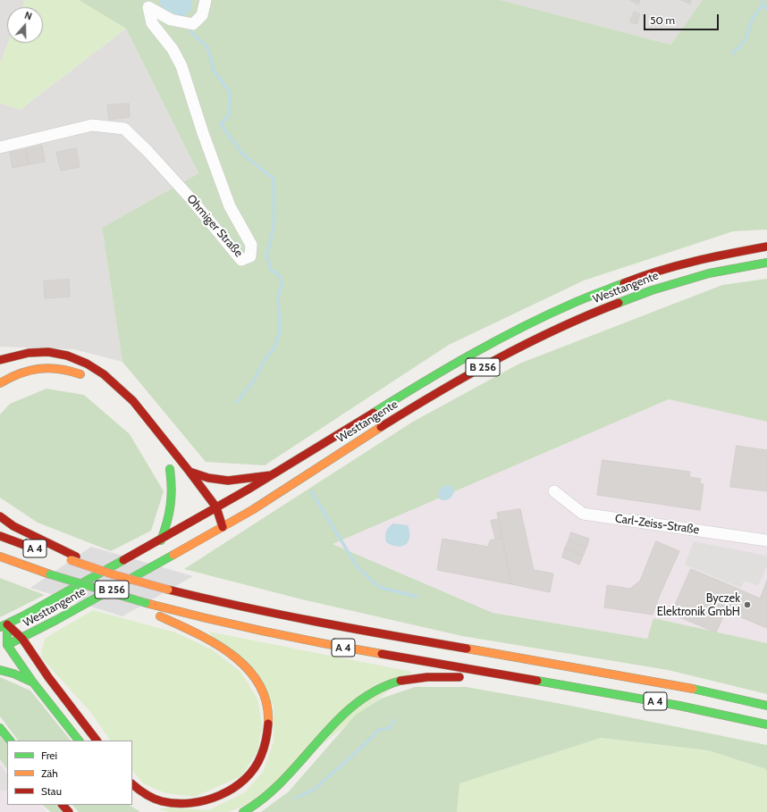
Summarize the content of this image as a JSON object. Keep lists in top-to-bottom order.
{
  "streets": {
    "main road": ["Westtangente", "B 256", "A 4"],
    "street": ["Ohmiger Straße", "Carl-Zeiss-Straße"]
  },
  "places": ["Byczek Elektronik GmbH"],
  "legend": ["Frei", "Zäh", "Stau"],
  "scale_bar": "50 m",
  "north": "top"
}
